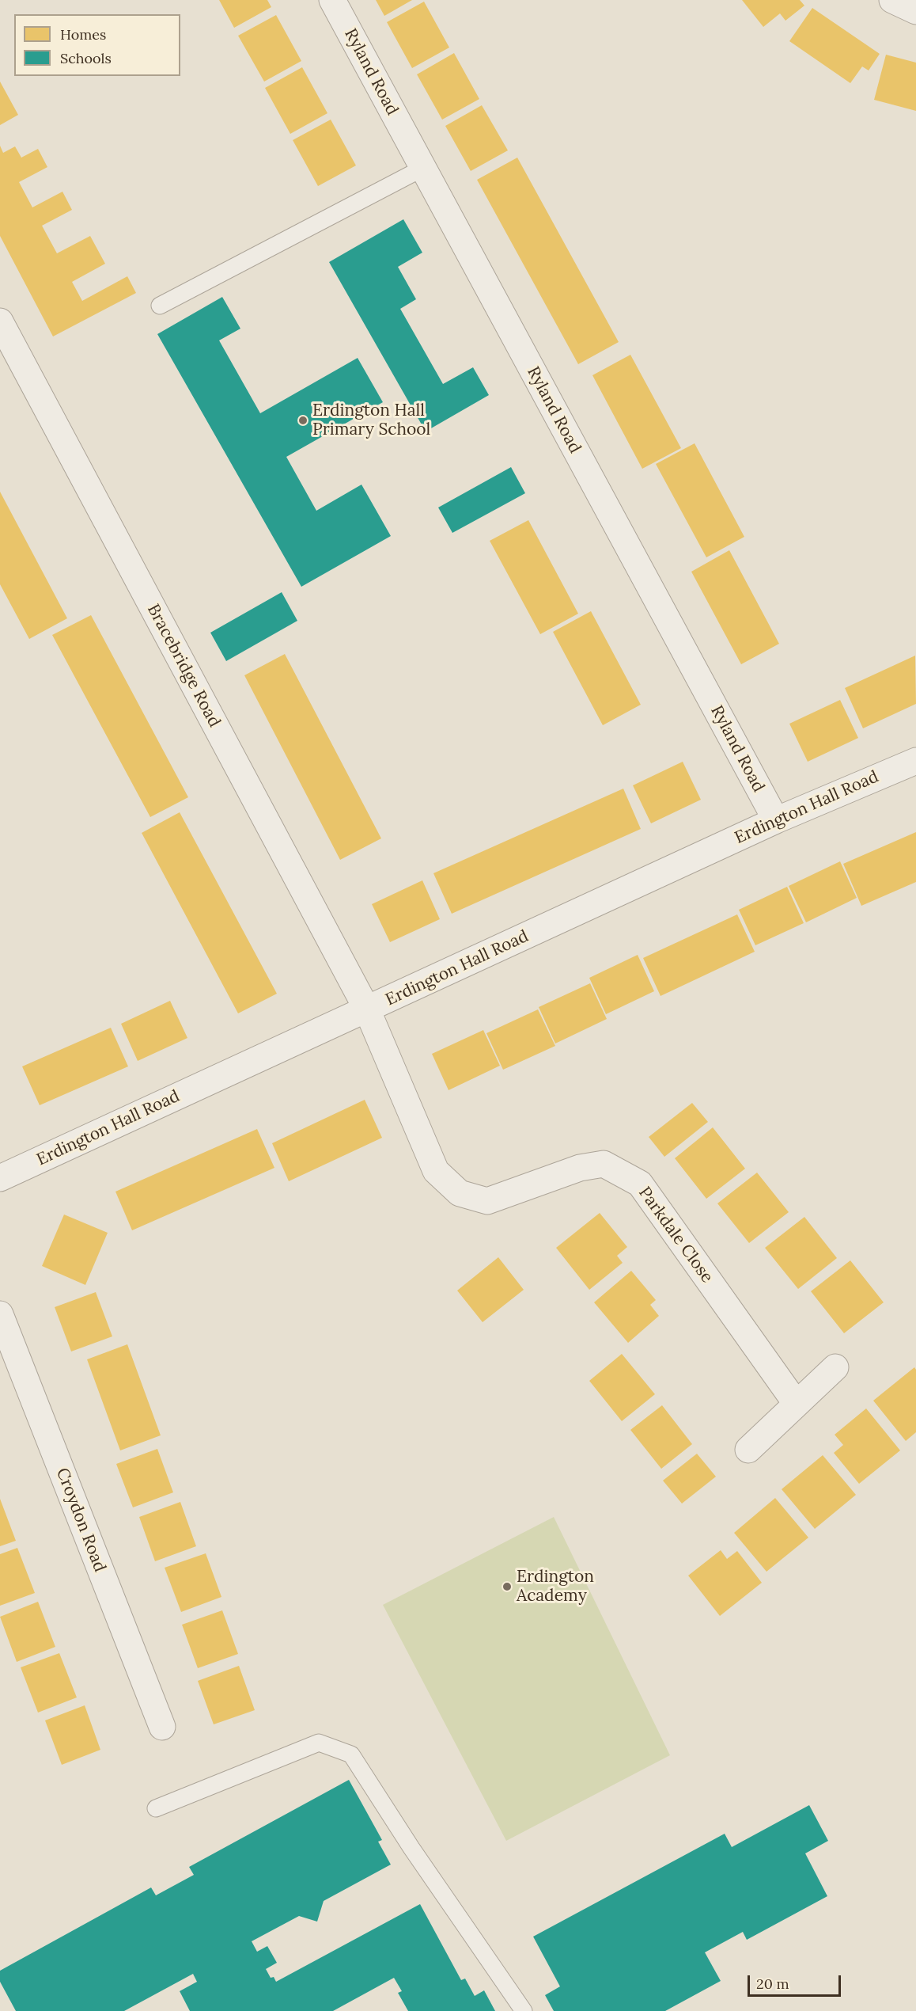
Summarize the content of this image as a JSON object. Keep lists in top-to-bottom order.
{
  "streets": {
    "street": [
      "Ryland Road",
      "Bracebridge Road",
      "Erdington Hall Road",
      "Parkdale Close",
      "Croydon Road"
    ]
  },
  "crossings": [
    ["Ryland Road", "Erdington Hall Road"],
    ["Bracebridge Road", "Erdington Hall Road"],
    ["Bracebridge Road", "Parkdale Close"],
    ["Erdington Hall Road", "Parkdale Close"]
  ],
  "places": ["Erdington Hall Primary School", "Erdington Academy"],
  "legend": ["Homes", "Schools"],
  "scale_bar": "20 m"
}
